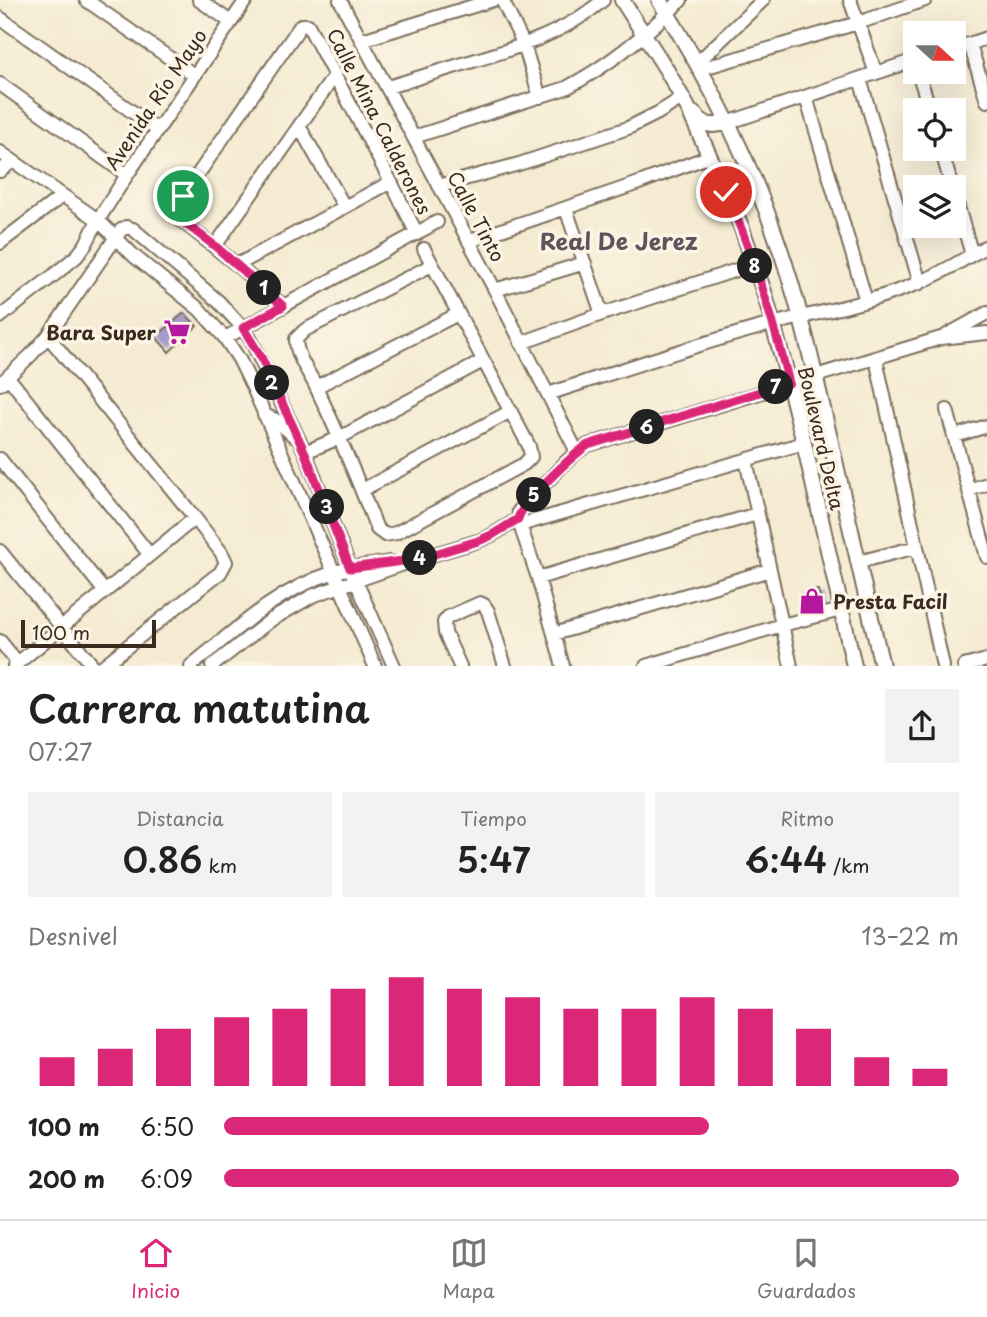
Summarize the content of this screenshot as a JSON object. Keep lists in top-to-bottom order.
{
  "streets": {
    "main road": ["Boulevard Delta"],
    "street": ["Avenida Río Mayo", "Calle Mina Calderones", "Calle Tinto"]
  },
  "districts": ["Real De Jerez"],
  "places": {
    "supermarket": ["Bara Super"],
    "shop": ["Presta Facil"]
  },
  "scale_bar": "100 m",
  "north": "right",
  "page": {
    "pins": [
      "8",
      "1",
      "2",
      "7",
      "6",
      "5",
      "3",
      "4"
    ],
    "scale": "100 m",
    "heading": ["Carrera matutina", "07:27"],
    "stats": [
      ["Distancia", "0.86 km"],
      ["Tiempo", "5:47"],
      ["Ritmo", "6:44 /km"]
    ],
    "chart": ["Desnivel", "13–22 m"],
    "list": [
      {
        "name": "100 m",
        "note": "6:50"
      },
      {
        "name": "200 m",
        "note": "6:09"
      }
    ],
    "tabs": ["Inicio", "Mapa", "Guardados"]
  }
}
